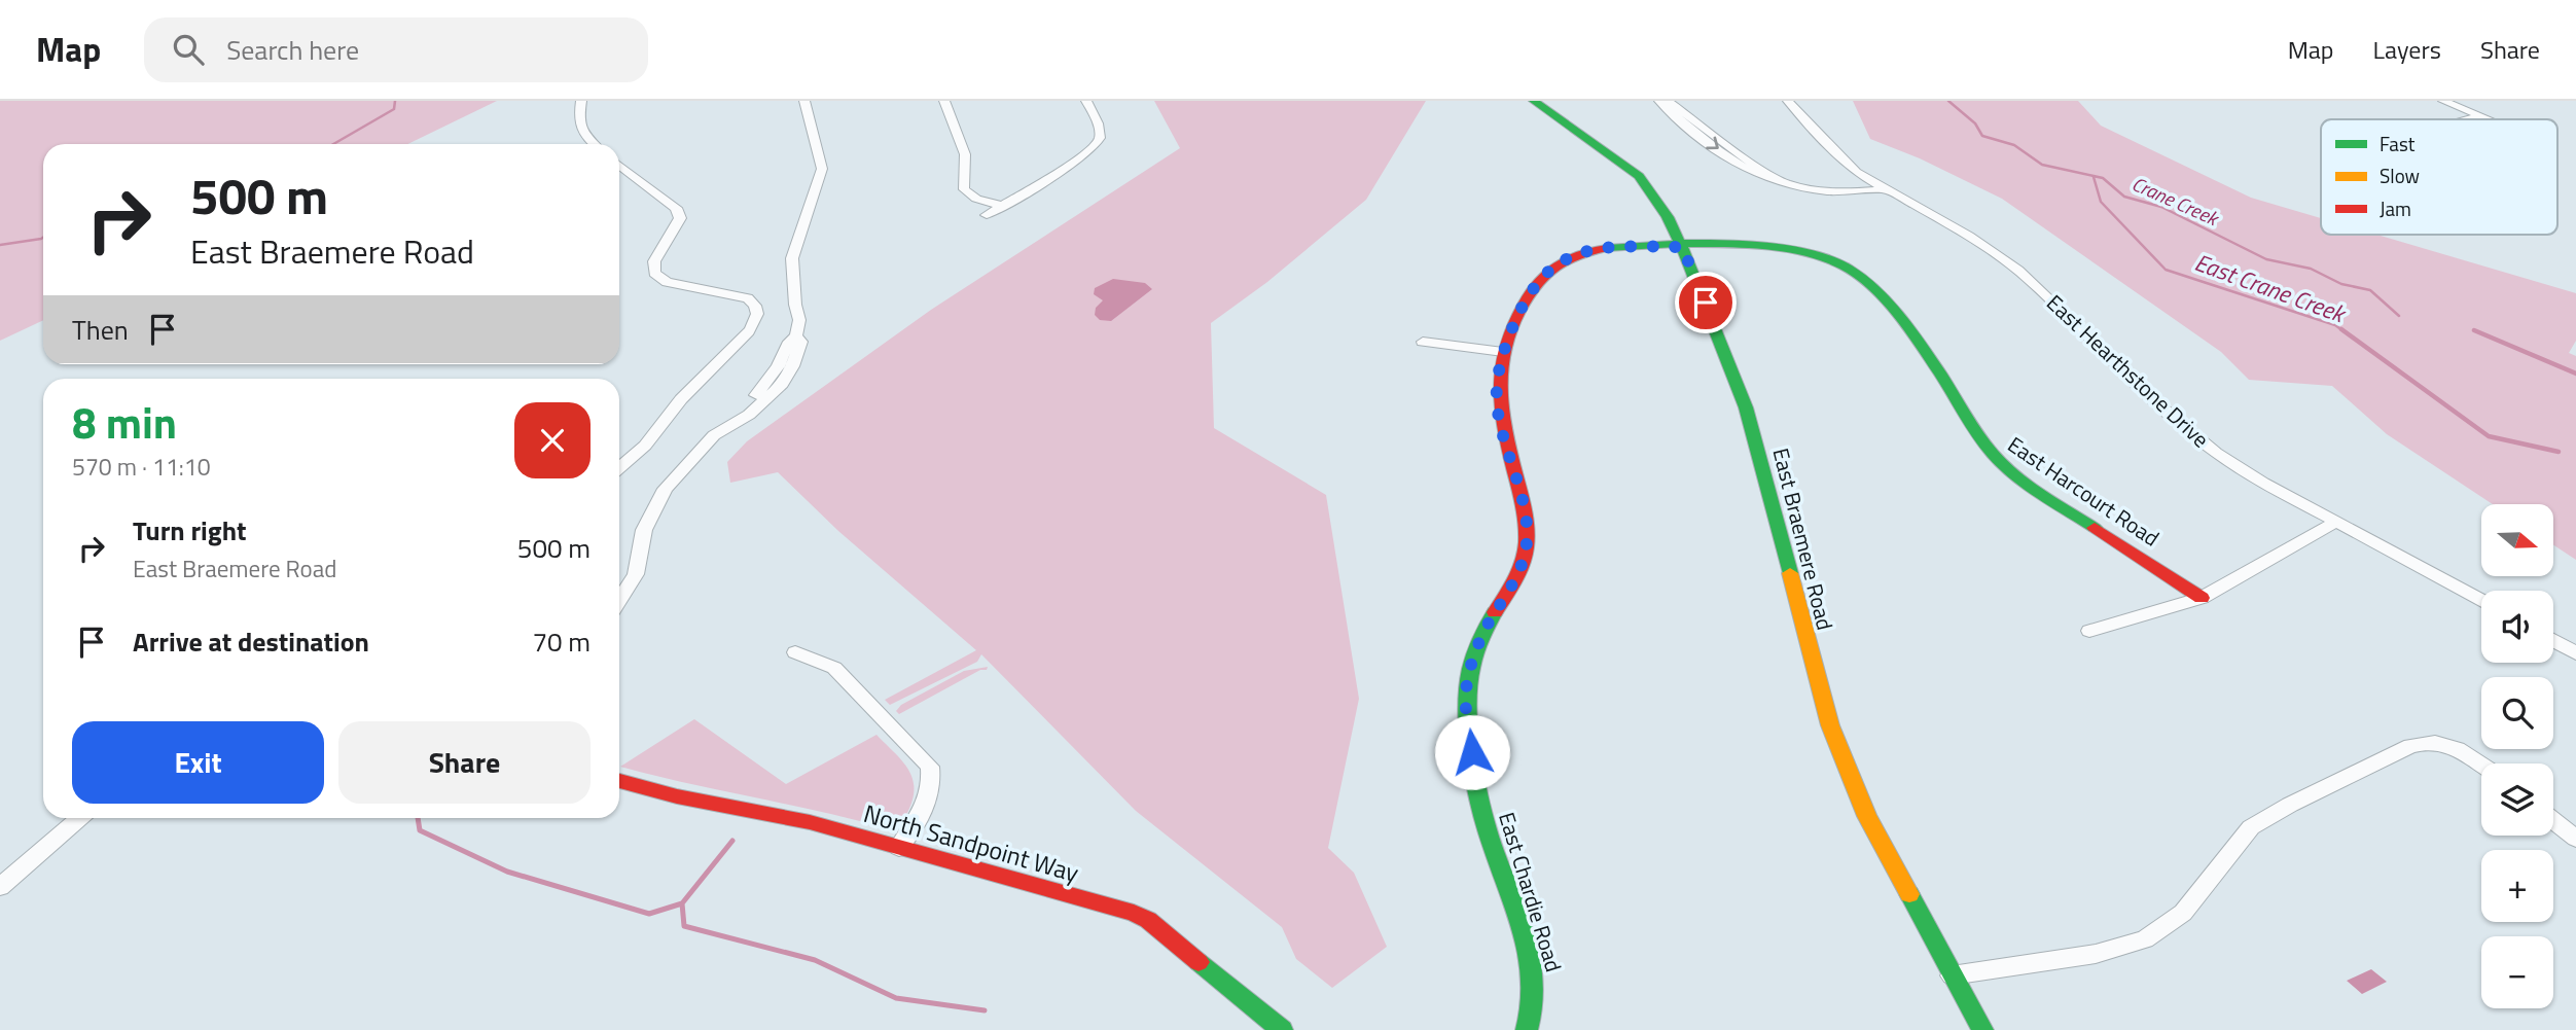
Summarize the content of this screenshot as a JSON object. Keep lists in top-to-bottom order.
{
  "streets": {
    "street": [
      "East Hearthstone Drive",
      "East Harcourt Road",
      "East Braemere Road",
      "North Sandpoint Way",
      "East Chardie Road"
    ]
  },
  "crossings": [
    ["East Harcourt Road", "East Braemere Road"],
    ["East Harcourt Road", "East Chardie Road"],
    ["East Braemere Road", "East Chardie Road"]
  ],
  "water": ["Crane Creek", "East Crane Creek"],
  "legend": ["Fast", "Slow", "Jam"],
  "north": "right",
  "page": {
    "header": "Map",
    "search": "Search here",
    "nav": ["Map", "Layers", "Share"],
    "turn": ["500 m", "East Braemere Road"],
    "then": "Then",
    "heading": ["8 min", "570 m · 11:10"],
    "list": [
      {
        "name": "Turn right",
        "note": "East Braemere Road",
        "value": "500 m"
      },
      {
        "name": "Arrive at destination",
        "value": "70 m"
      }
    ],
    "map_buttons": ["+", "−"],
    "buttons": ["Exit", "Share"]
  }
}
